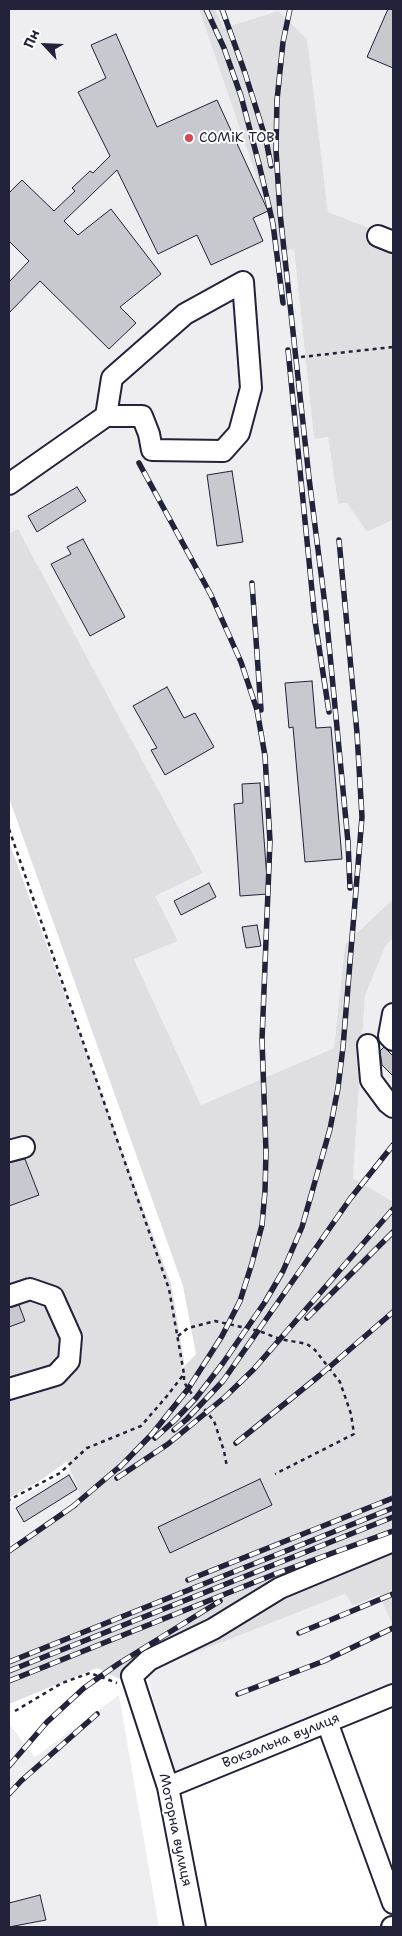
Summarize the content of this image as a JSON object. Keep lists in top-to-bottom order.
{
  "streets": {
    "street": ["Вокзальна вулиця", "Моторна вулиця"]
  },
  "crossings": [
    ["Вокзальна вулиця", "Моторна вулиця"]
  ],
  "places": ["СОМіК ТОВ"],
  "north": "top left"
}
